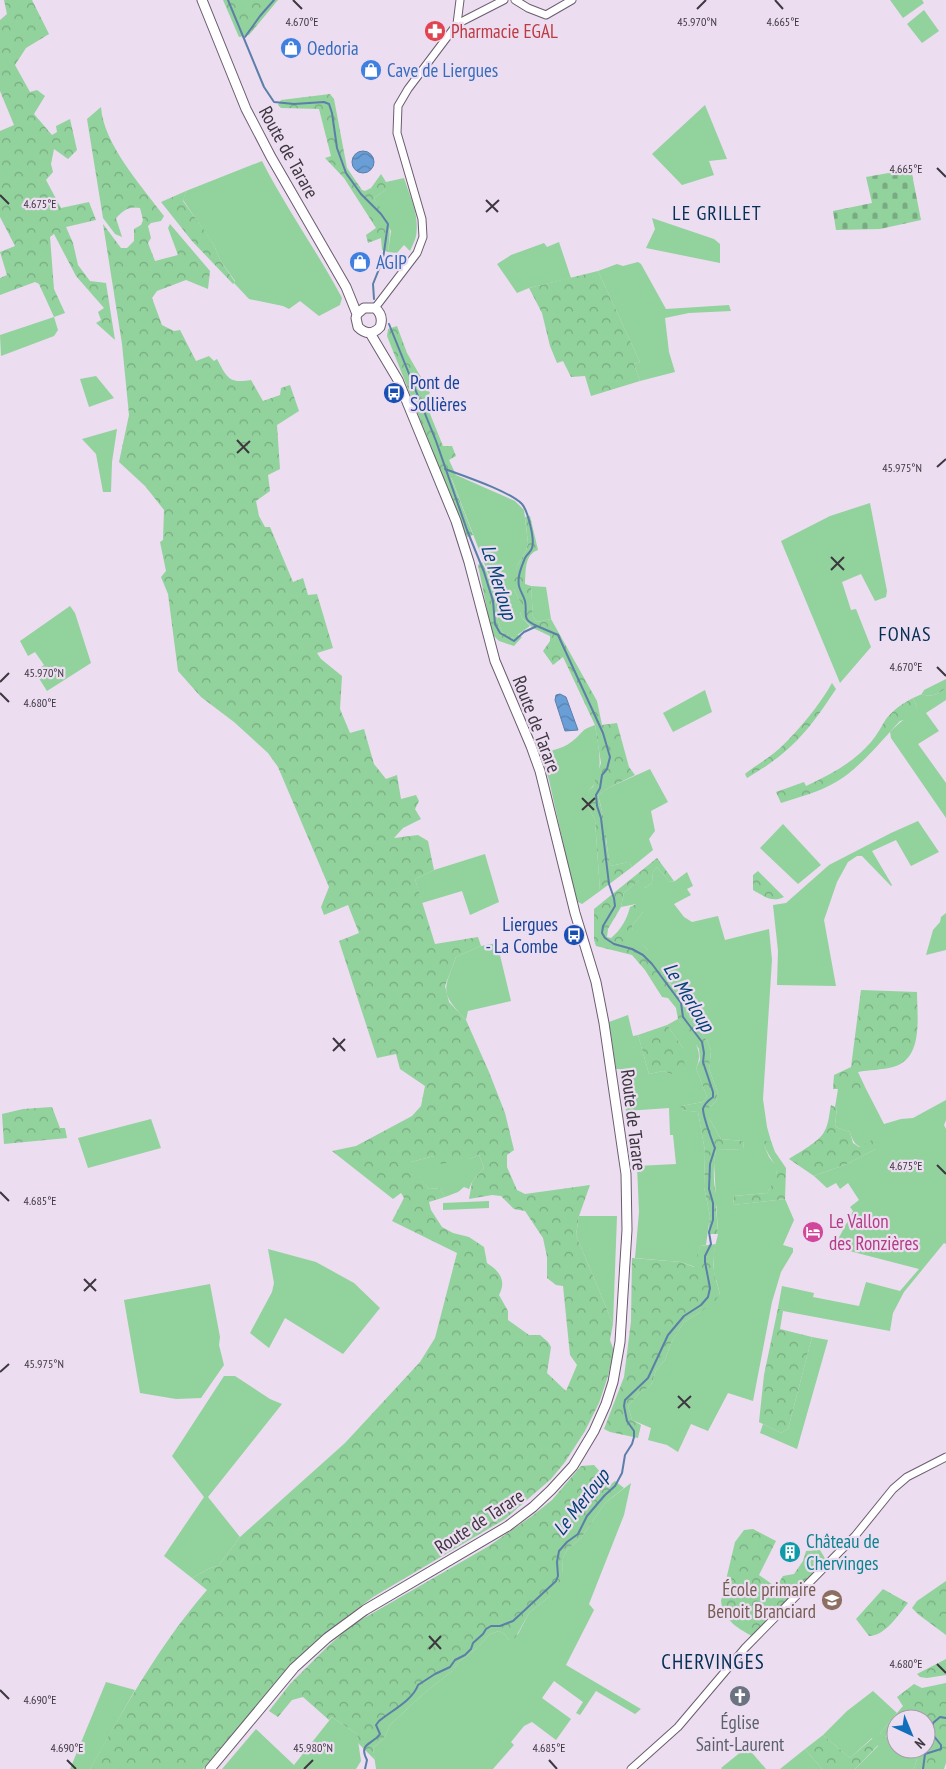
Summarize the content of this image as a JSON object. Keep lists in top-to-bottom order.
{
  "streets": {
    "main road": ["Route de Tarare"]
  },
  "districts": ["LE GRILLET", "FONAS", "CHERVINGES"],
  "water": ["Le Merloup"],
  "places": {
    "pharmacy": ["Pharmacie EGAL"],
    "shop": ["Oedoria", "Cave de Liergues", "AGIP"],
    "bus stop": ["Pont de Sollières", "Liergues - La Combe"],
    "hotel": ["Le Vallon des Ronzières"],
    "building": ["Château de Chervinges"],
    "school or university": ["École primaire Benoit Branciard"],
    "church": ["Église Saint-Laurent"]
  },
  "north": "bottom right",
  "coordinates": [
    "45.970°N",
    "4.670°E",
    "4.665°E",
    "4.675°E",
    "45.975°N",
    "4.680°E",
    "4.685°E",
    "4.690°E",
    "45.980°N"
  ]
}
